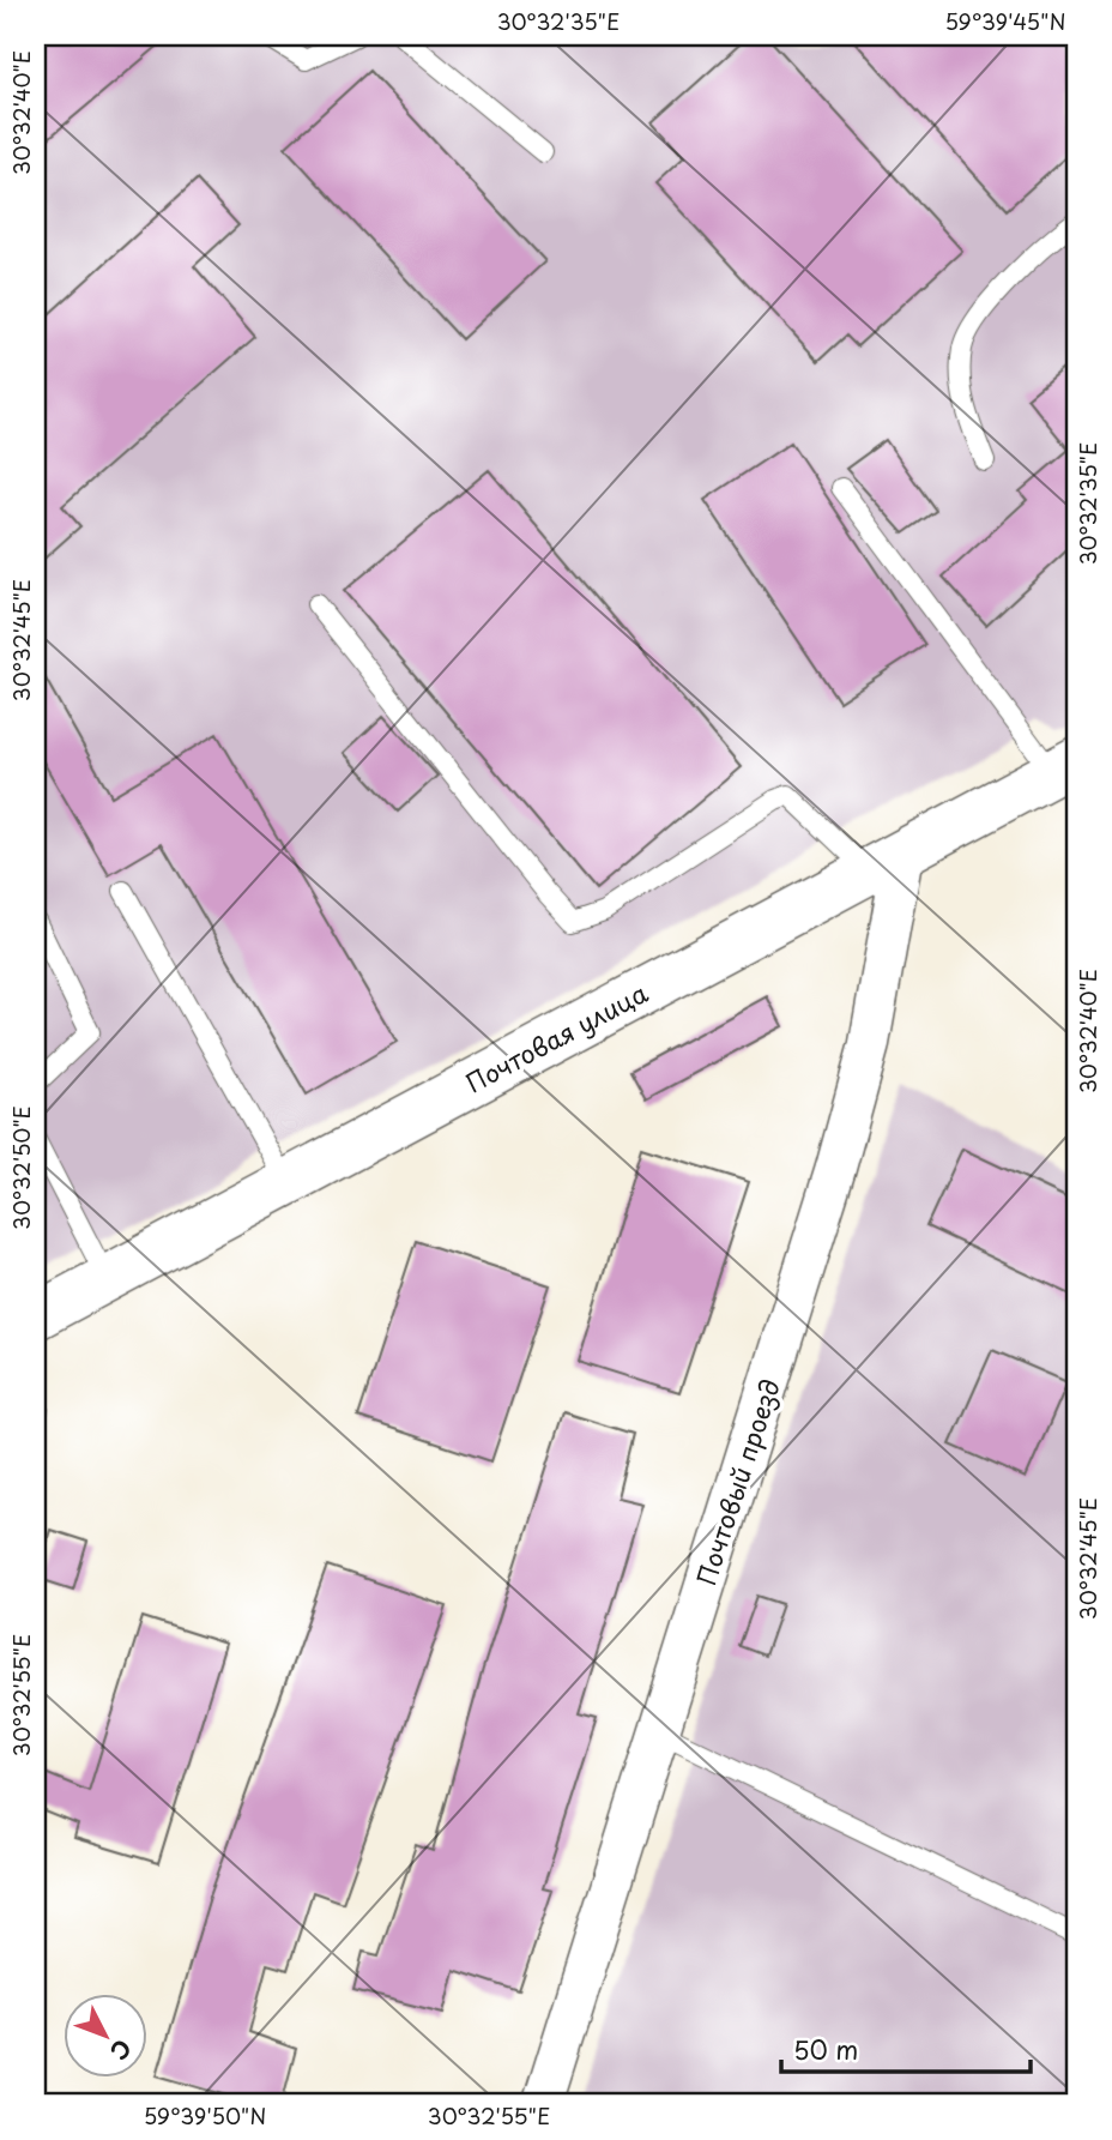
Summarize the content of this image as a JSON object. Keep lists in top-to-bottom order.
{
  "streets": {
    "street": ["Почтовая улица", "Почтовый проезд"]
  },
  "crossings": [
    ["Почтовая улица", "Почтовый проезд"]
  ],
  "scale_bar": "50 m",
  "north": "bottom right",
  "coordinates": [
    "30°32'35\"E",
    "59°39'45\"N",
    "30°32'40\"E",
    "30°32'45\"E",
    "30°32'50\"E",
    "30°32'55\"E",
    "59°39'50\"N"
  ]
}
